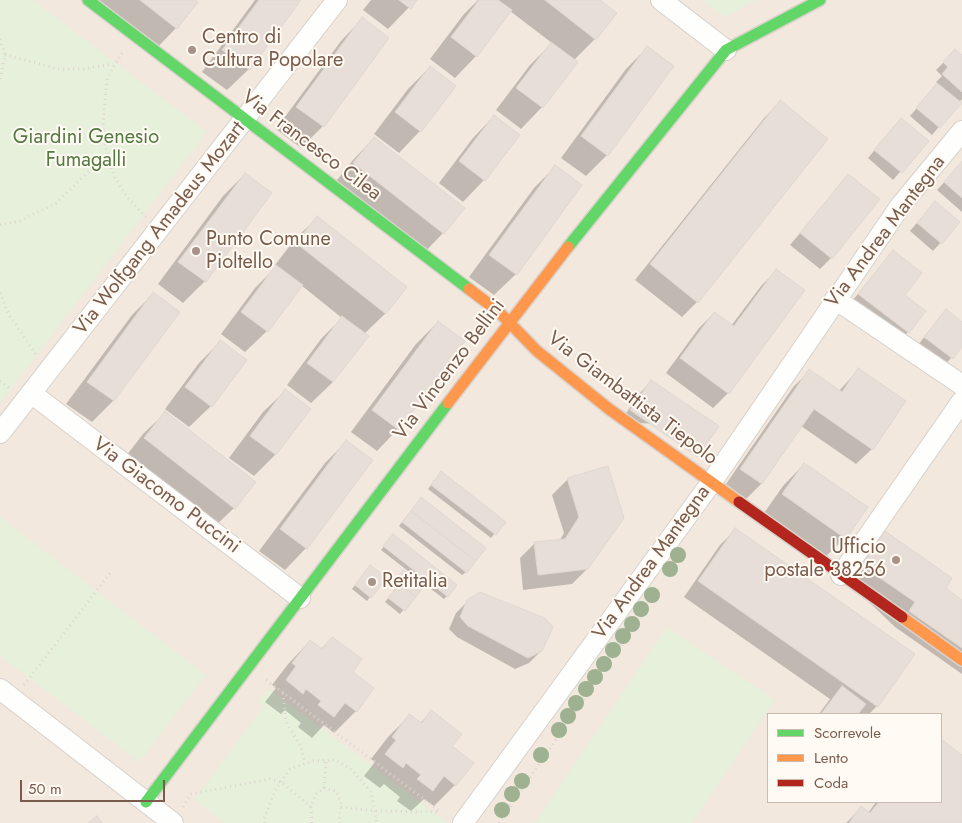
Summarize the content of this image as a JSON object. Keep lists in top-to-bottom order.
{
  "streets": {
    "street": [
      "Via Francesco Cilea",
      "Via Wolfgang Amadeus Mozart",
      "Via Andrea Mantegna",
      "Via Vincenzo Bellini",
      "Via Giambattista Tiepolo",
      "Via Giacomo Puccini"
    ]
  },
  "crossings": [
    ["Via Francesco Cilea", "Via Wolfgang Amadeus Mozart"],
    ["Via Francesco Cilea", "Via Vincenzo Bellini"],
    ["Via Francesco Cilea", "Via Giambattista Tiepolo"],
    ["Via Wolfgang Amadeus Mozart", "Via Giacomo Puccini"],
    ["Via Andrea Mantegna", "Via Giambattista Tiepolo"],
    ["Via Vincenzo Bellini", "Via Giambattista Tiepolo"],
    ["Via Vincenzo Bellini", "Via Giacomo Puccini"]
  ],
  "parks": ["Giardini Genesio Fumagalli"],
  "places": [
    "Centro di Cultura Popolare",
    "Punto Comune Pioltello",
    "Ufficio postale 38256",
    "Retitalia"
  ],
  "legend": ["Scorrevole", "Lento", "Coda"],
  "scale_bar": "50 m"
}
